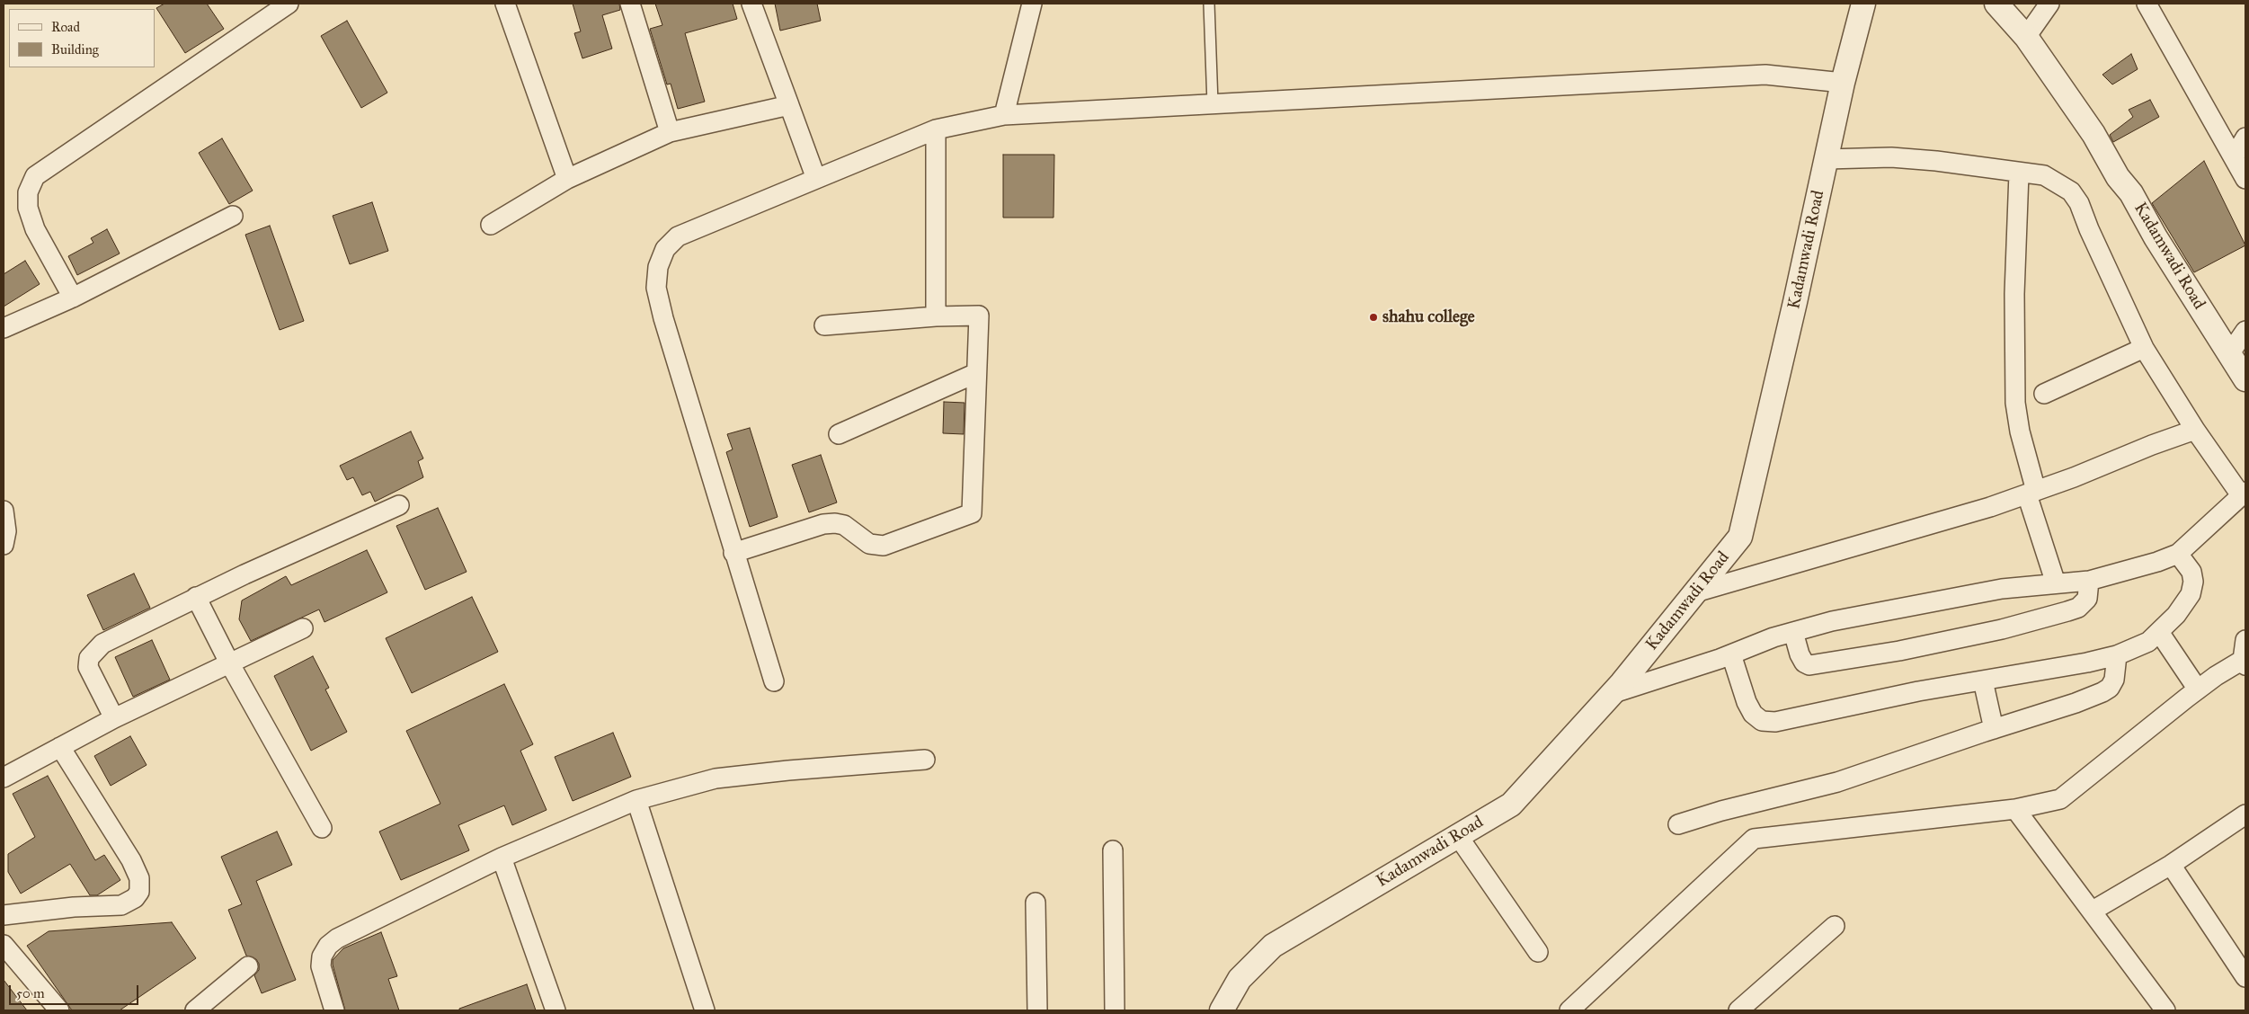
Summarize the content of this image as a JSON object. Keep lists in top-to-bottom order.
{
  "streets": {
    "street": ["Kadamwadi Road"]
  },
  "places": ["shahu college"],
  "legend": ["Road", "Building"],
  "scale_bar": "50 m"
}
